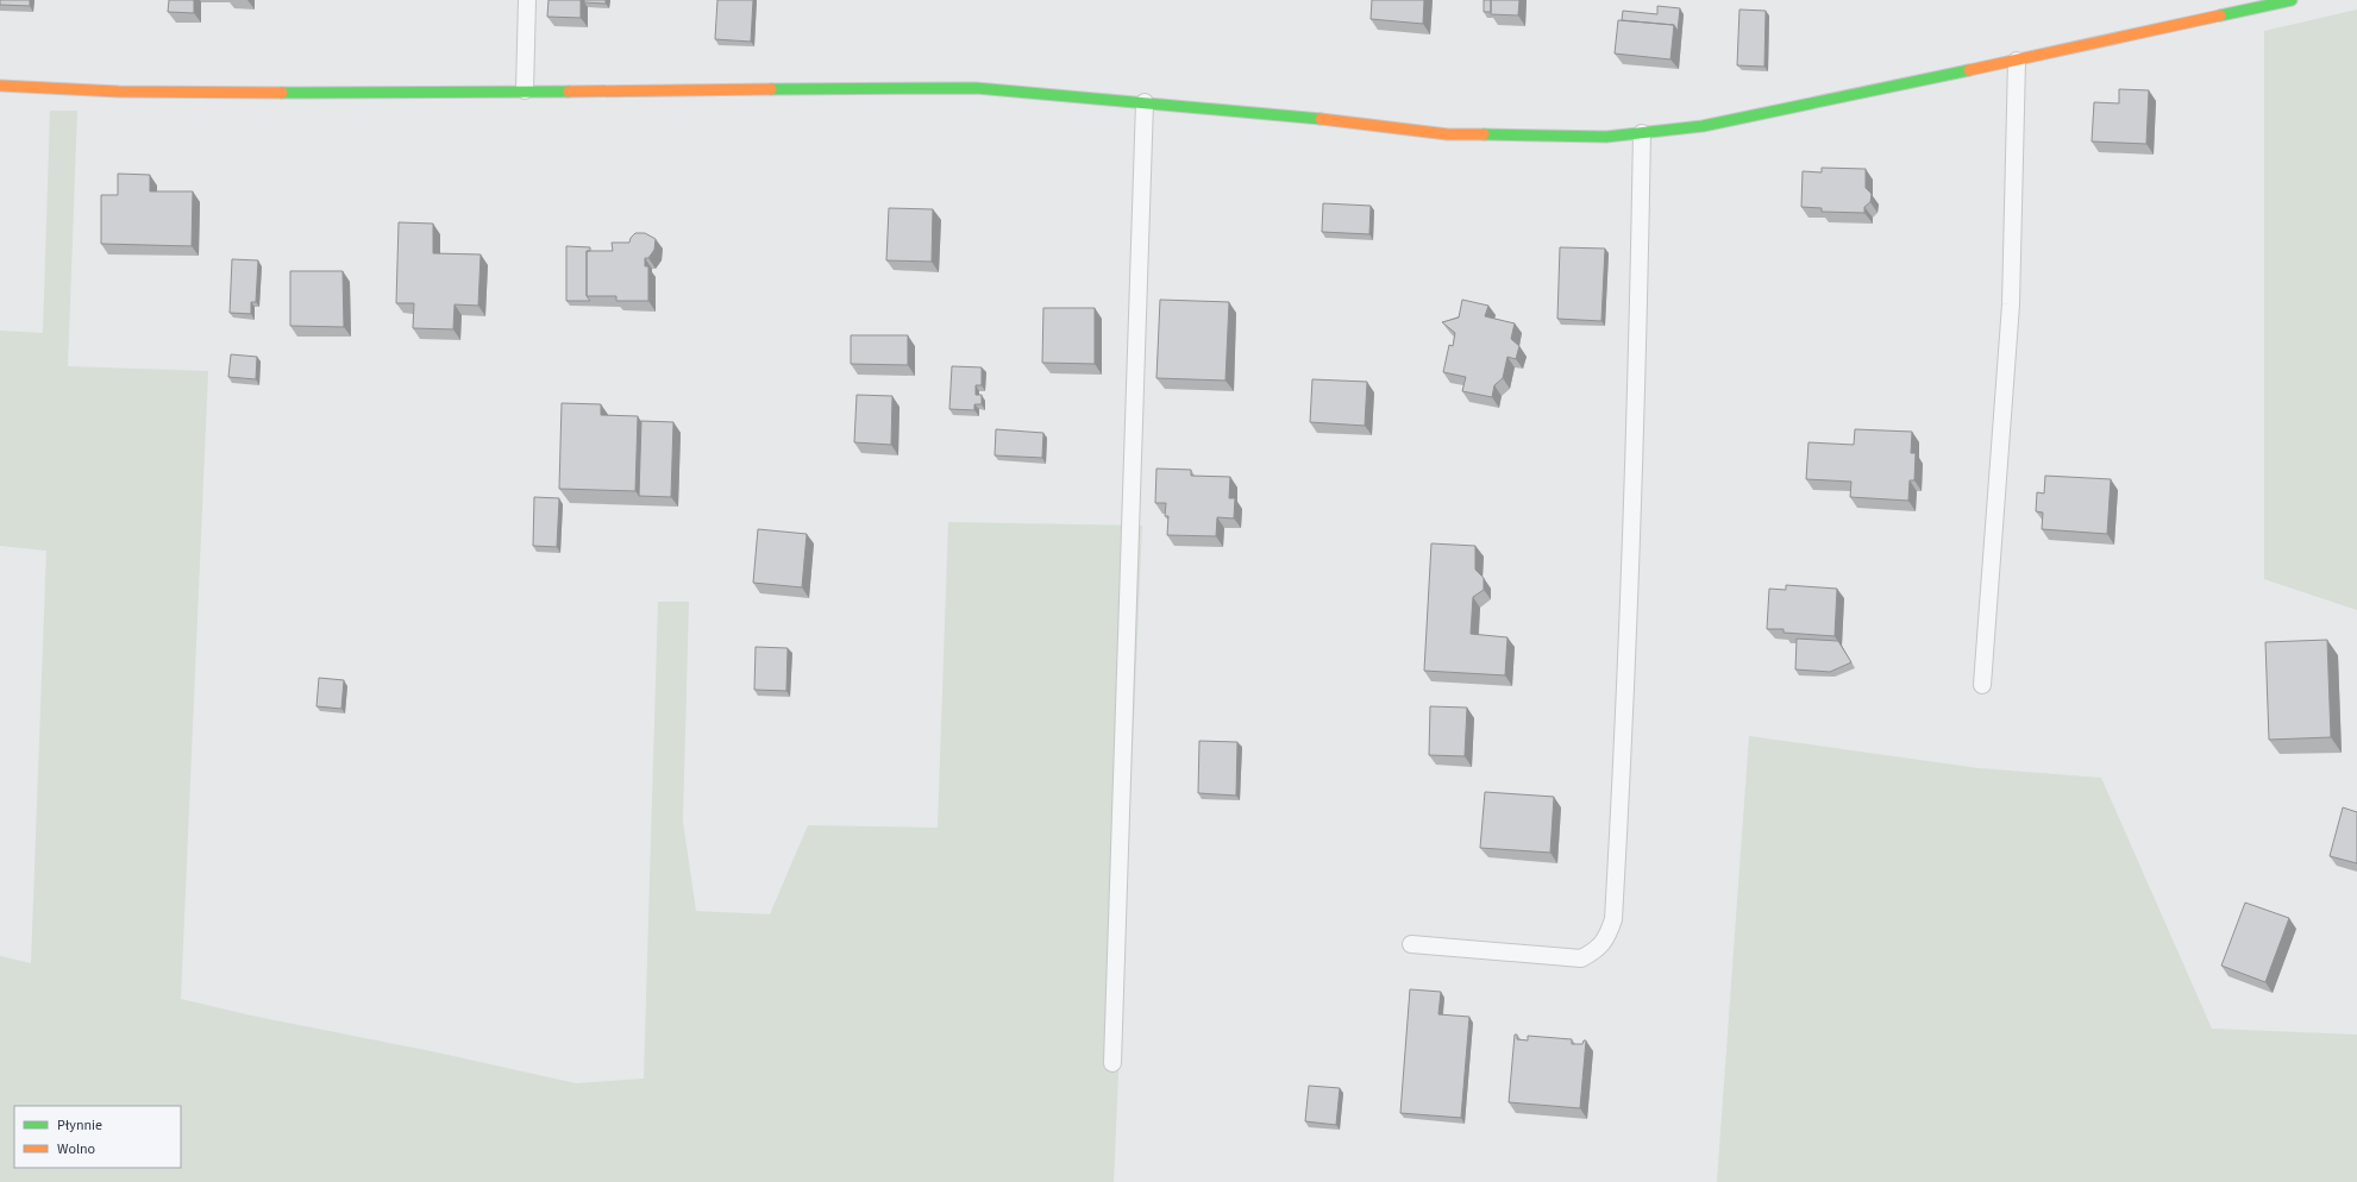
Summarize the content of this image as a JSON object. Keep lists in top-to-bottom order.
{
  "legend": ["Płynnie", "Wolno"]
}
